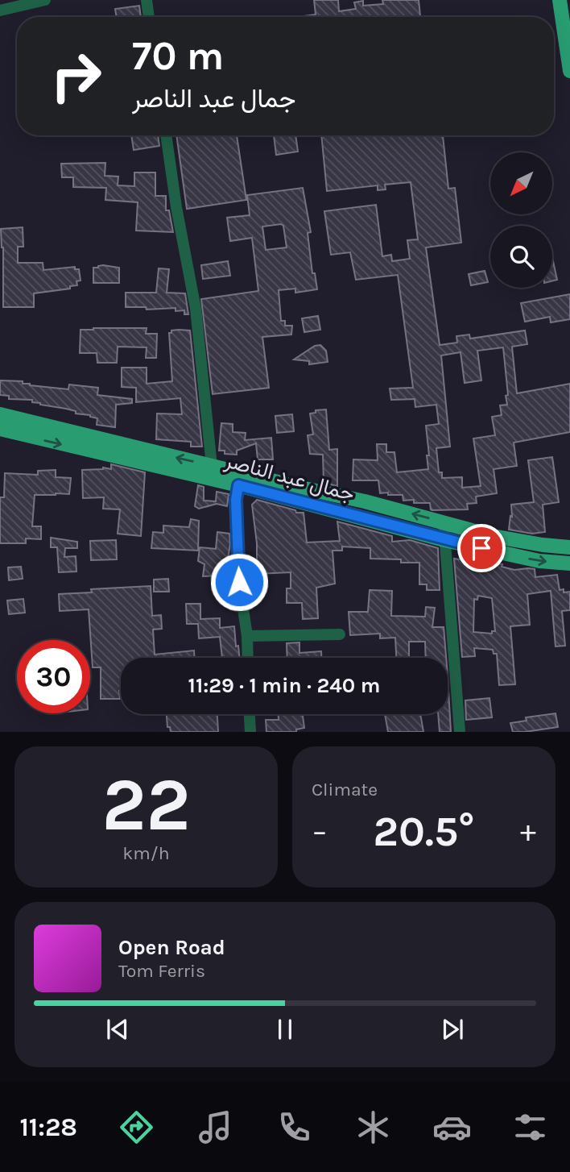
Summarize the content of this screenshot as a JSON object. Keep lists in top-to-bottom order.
{
  "streets": {
    "main road": ["جمال عبد الناصر"]
  },
  "north": "bottom left",
  "page": {
    "turn": ["70 m", "جمال عبد الناصر"],
    "limit": "30",
    "trip": "11:29 · 1 min · 240 m",
    "tile": [
      ["22", "km/h"],
      "Climate"
    ],
    "heat": ["−", "20.5°", "+"],
    "song": ["Open Road", "Tom Ferris"],
    "tabs": "11:28"
  }
}
